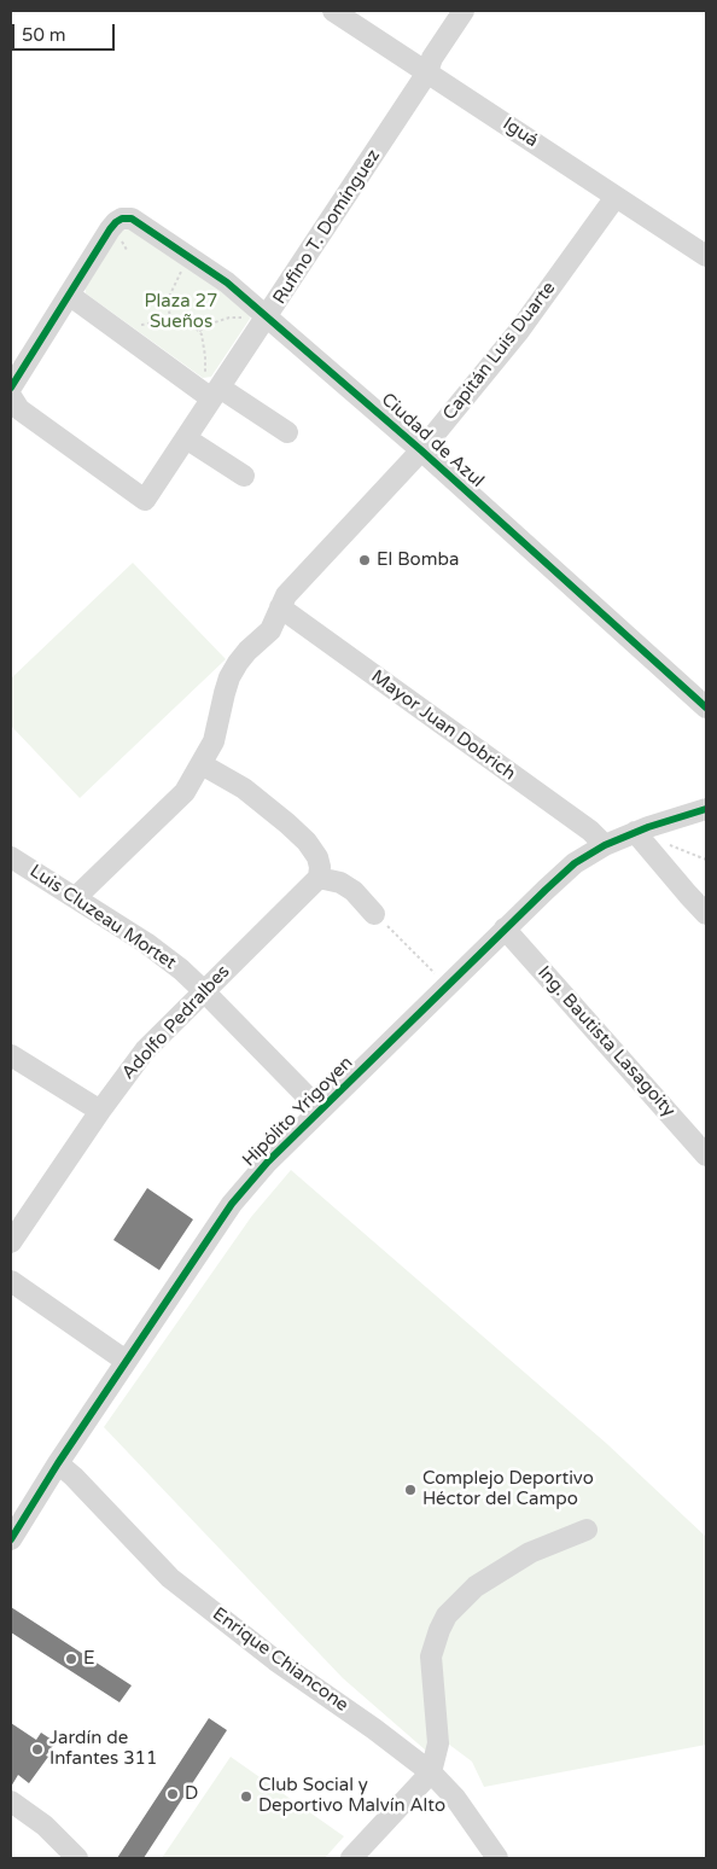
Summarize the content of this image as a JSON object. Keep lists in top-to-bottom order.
{
  "streets": {
    "street": [
      "Iguá",
      "Rufino T. Domínguez",
      "Capitán Luis Duarte",
      "Ciudad de Azul",
      "Mayor Juan Dobrich",
      "Luis Cluzeau Mortet",
      "Adolfo Pedralbes",
      "Ing. Bautista Lasagoity",
      "Hipólito Yrigoyen",
      "Enrique Chiancone"
    ]
  },
  "crossings": [
    ["Iguá", "Rufino T. Domínguez"],
    ["Iguá", "Capitán Luis Duarte"],
    ["Rufino T. Domínguez", "Ciudad de Azul"],
    ["Capitán Luis Duarte", "Ciudad de Azul"],
    ["Capitán Luis Duarte", "Mayor Juan Dobrich"],
    ["Capitán Luis Duarte", "Luis Cluzeau Mortet"],
    ["Mayor Juan Dobrich", "Hipólito Yrigoyen"],
    ["Luis Cluzeau Mortet", "Adolfo Pedralbes"],
    ["Luis Cluzeau Mortet", "Hipólito Yrigoyen"],
    ["Ing. Bautista Lasagoity", "Hipólito Yrigoyen"],
    ["Hipólito Yrigoyen", "Enrique Chiancone"]
  ],
  "parks": ["Plaza 27 Sueños"],
  "places": [
    "El Bomba",
    "Complejo Deportivo Héctor del Campo",
    "E",
    "Jardín de Infantes 311",
    "D",
    "Club Social y Deportivo Malvín Alto"
  ],
  "scale_bar": "50 m"
}
